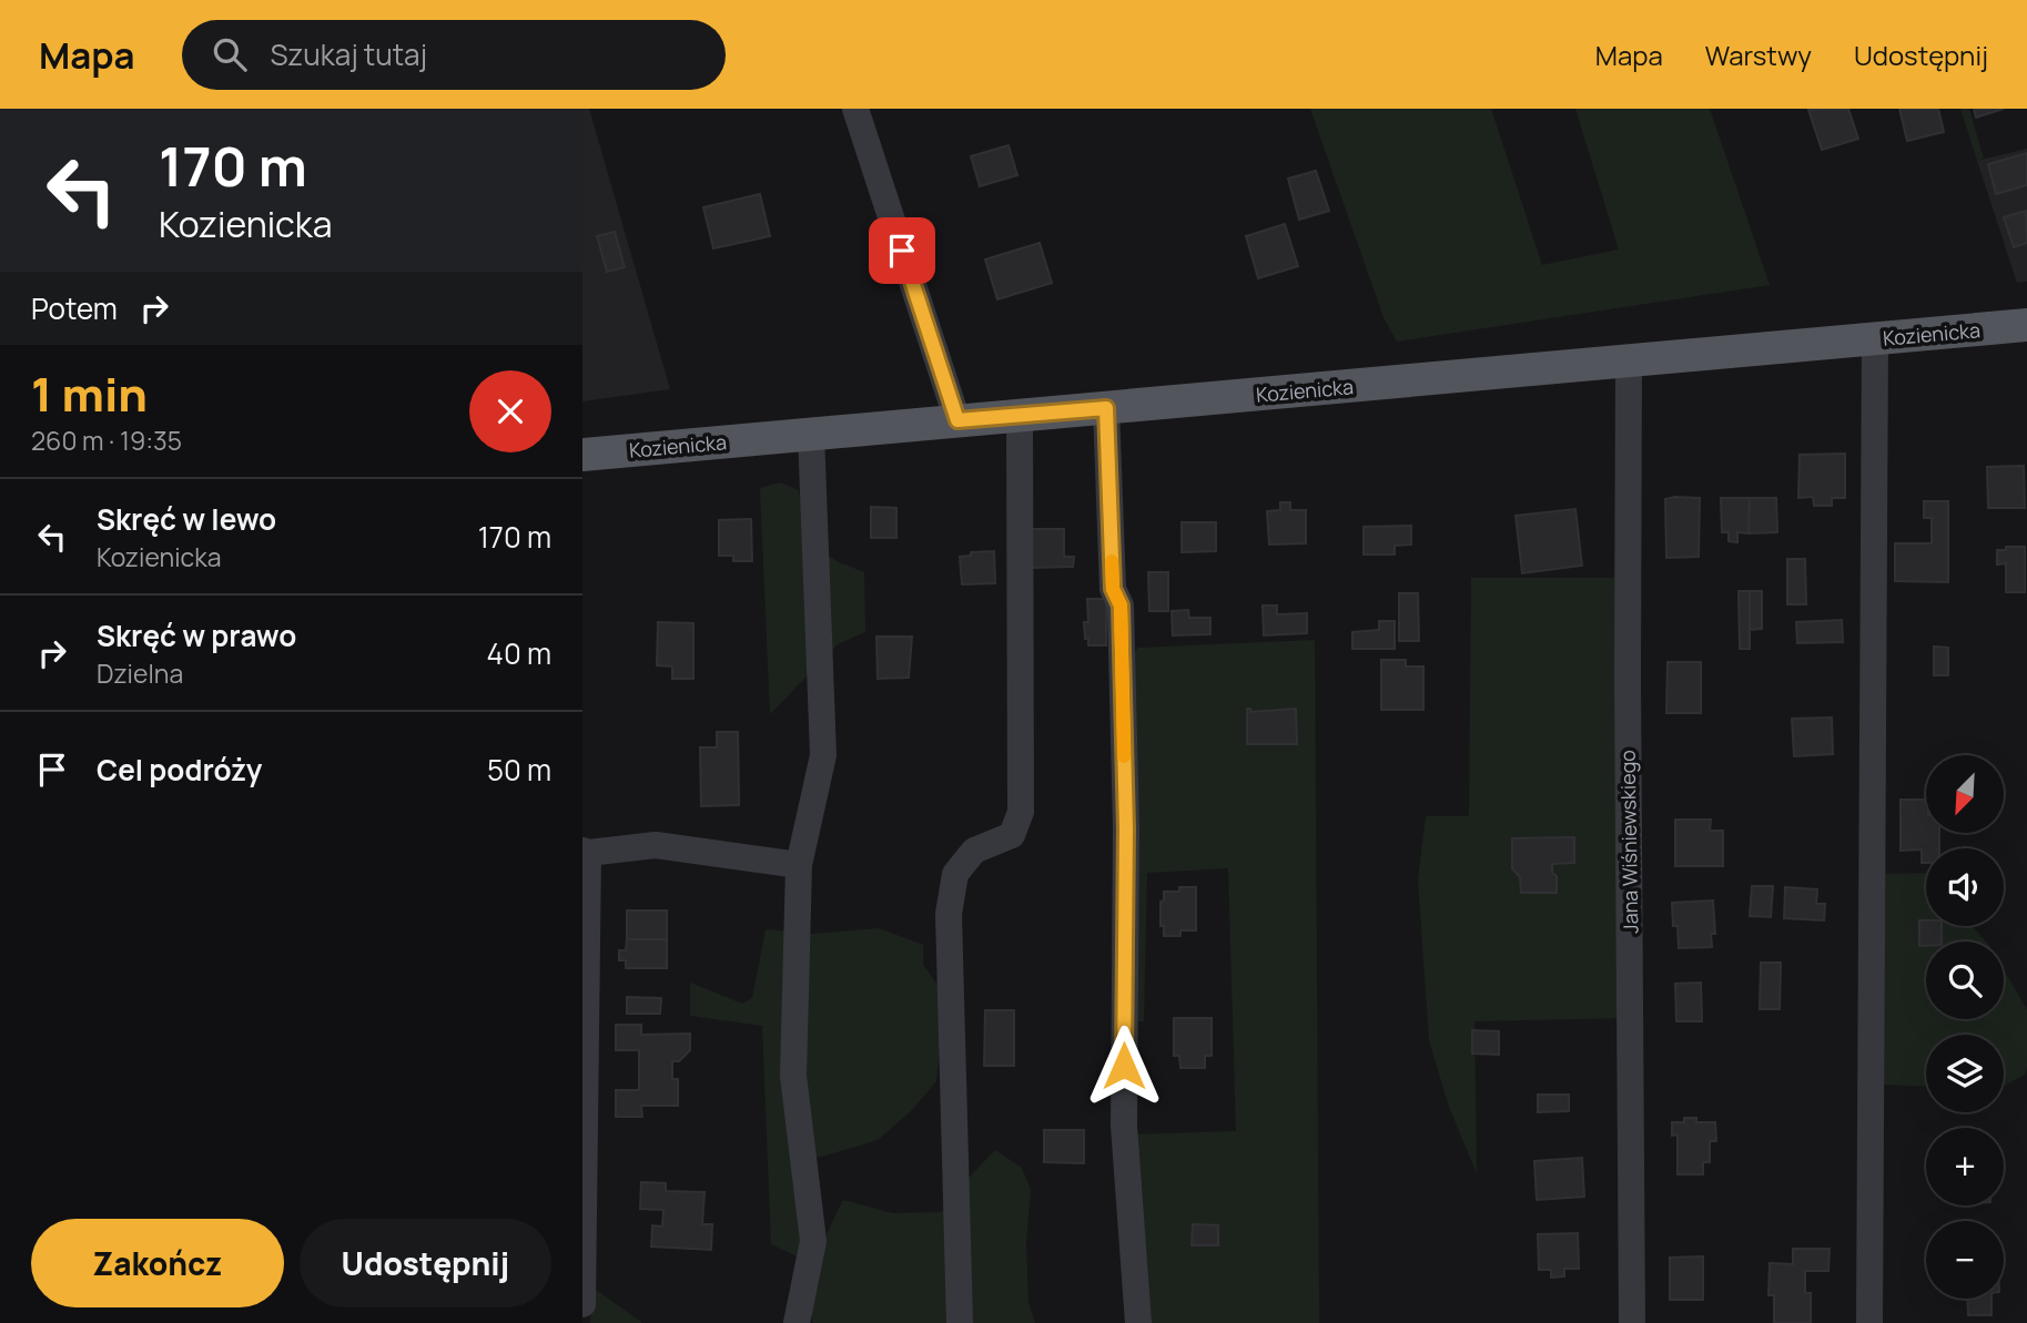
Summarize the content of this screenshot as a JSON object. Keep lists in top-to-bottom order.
{
  "streets": {
    "main road": ["Kozienicka"],
    "street": ["Jana Wiśniewskiego"]
  },
  "crossings": [
    ["Kozienicka", "Jana Wiśniewskiego"]
  ],
  "north": "bottom left",
  "page": {
    "header": "Mapa",
    "search": "Szukaj tutaj",
    "nav": ["Mapa", "Warstwy", "Udostępnij"],
    "turn": ["170 m", "Kozienicka"],
    "then": "Potem",
    "heading": ["1 min", "260 m · 19:35"],
    "list": [
      {
        "name": "Skręć w lewo",
        "note": "Kozienicka",
        "value": "170 m"
      },
      {
        "name": "Skręć w prawo",
        "note": "Dzielna",
        "value": "40 m"
      },
      {
        "name": "Cel podróży",
        "value": "50 m"
      }
    ],
    "map_buttons": ["+", "−"],
    "buttons": ["Zakończ", "Udostępnij"]
  }
}
